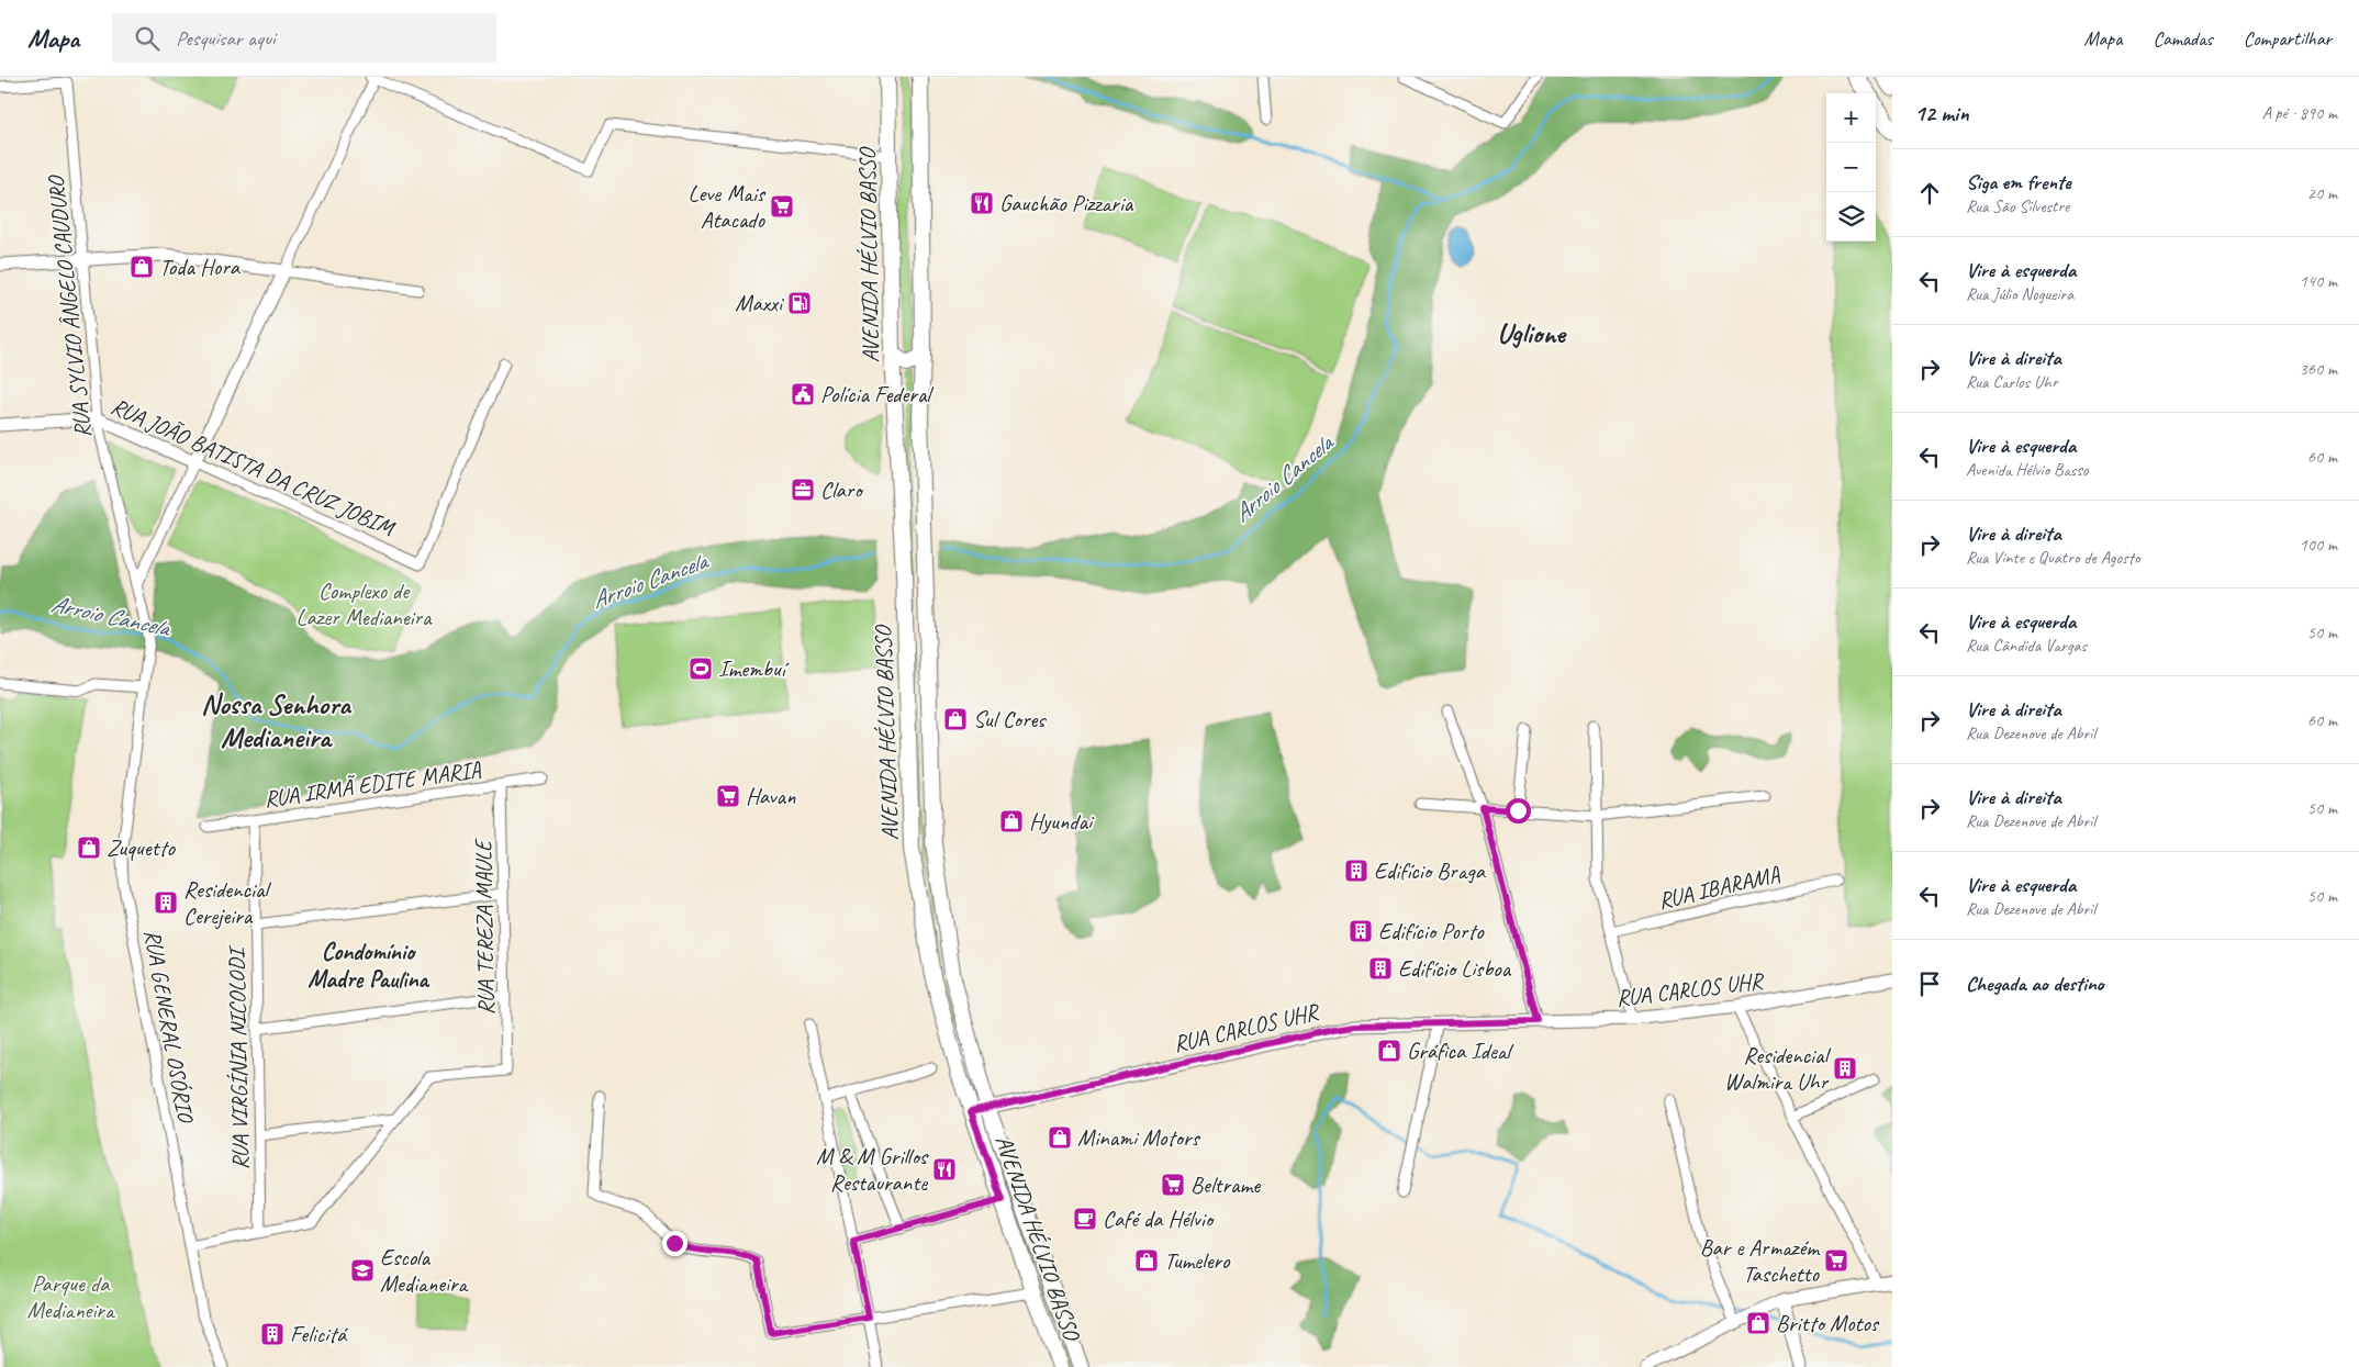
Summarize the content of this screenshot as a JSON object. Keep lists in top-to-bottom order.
{
  "streets": {
    "main road": ["AVENIDA HÉLVIO BASSO"],
    "street": [
      "RUA SYLVIO ÂNGELO CAUDURO",
      "RUA JOÃO BATISTA DA CRUZ JOBIM",
      "RUA IRMÃ EDITE MARIA",
      "RUA IBARAMA",
      "RUA TEREZA MAULE",
      "RUA CARLOS UHR",
      "RUA GENERAL OSÓRIO",
      "RUA VIRGÍNIA NICOLODI"
    ]
  },
  "crossings": [
    ["AVENIDA HÉLVIO BASSO", "RUA CARLOS UHR"],
    ["RUA SYLVIO ÂNGELO CAUDURO", "RUA JOÃO BATISTA DA CRUZ JOBIM"],
    ["RUA SYLVIO ÂNGELO CAUDURO", "RUA GENERAL OSÓRIO"],
    ["RUA IRMÃ EDITE MARIA", "RUA TEREZA MAULE"],
    ["RUA IRMÃ EDITE MARIA", "RUA VIRGÍNIA NICOLODI"]
  ],
  "districts": ["Uglione", "Nossa Senhora Medianeira", "Condomínio Madre Paulina"],
  "water": ["Arroio Cancela"],
  "parks": ["Complexo de Lazer Medianeira", "Parque da Medianeira"],
  "places": {
    "restaurant": ["Gauchão Pizzaria", "M & M Grillos Restaurante"],
    "supermarket": [
      "Leve Mais Atacado",
      "Havan",
      "Beltrame",
      "Bar e Armazém Taschetto"
    ],
    "shop": [
      "Toda Hora",
      "Sul Cores",
      "Hyundai",
      "Zuquetto",
      "Gráfica Ideal",
      "Minami Motors",
      "Tumelero",
      "Britto Motos"
    ],
    "fuel station": ["Maxxi"],
    "public building": ["Polícia Federal"],
    "office": ["Claro"],
    "sports": ["Imembuí"],
    "building": [
      "Edifício Braga",
      "Residencial Cerejeira",
      "Edifício Porto",
      "Edifício Lisboa",
      "Residencial Walmira Uhr",
      "Felicitá"
    ],
    "cafe": ["Café da Hélvio"],
    "school or university": ["Escola Medianeira"]
  },
  "page": {
    "header": "Mapa",
    "search": "Pesquisar aqui",
    "nav": ["Mapa", "Camadas", "Compartilhar"],
    "heading": ["12 min", "A pé · 890 m"],
    "map_buttons": ["+", "−"],
    "list": [
      ["Siga em frente", "Rua São Silvestre", "20 m"],
      ["Vire à esquerda", "Rua Júlio Nogueira", "140 m"],
      ["Vire à direita", "Rua Carlos Uhr", "360 m"],
      ["Vire à esquerda", "Avenida Hélvio Basso", "60 m"],
      ["Vire à direita", "Rua Vinte e Quatro de Agosto", "100 m"],
      ["Vire à esquerda", "Rua Cândida Vargas", "50 m"],
      ["Vire à direita", "Rua Dezenove de Abril", "60 m"],
      ["Vire à direita", "Rua Dezenove de Abril", "50 m"],
      ["Vire à esquerda", "Rua Dezenove de Abril", "50 m"],
      "Chegada ao destino"
    ]
  }
}
